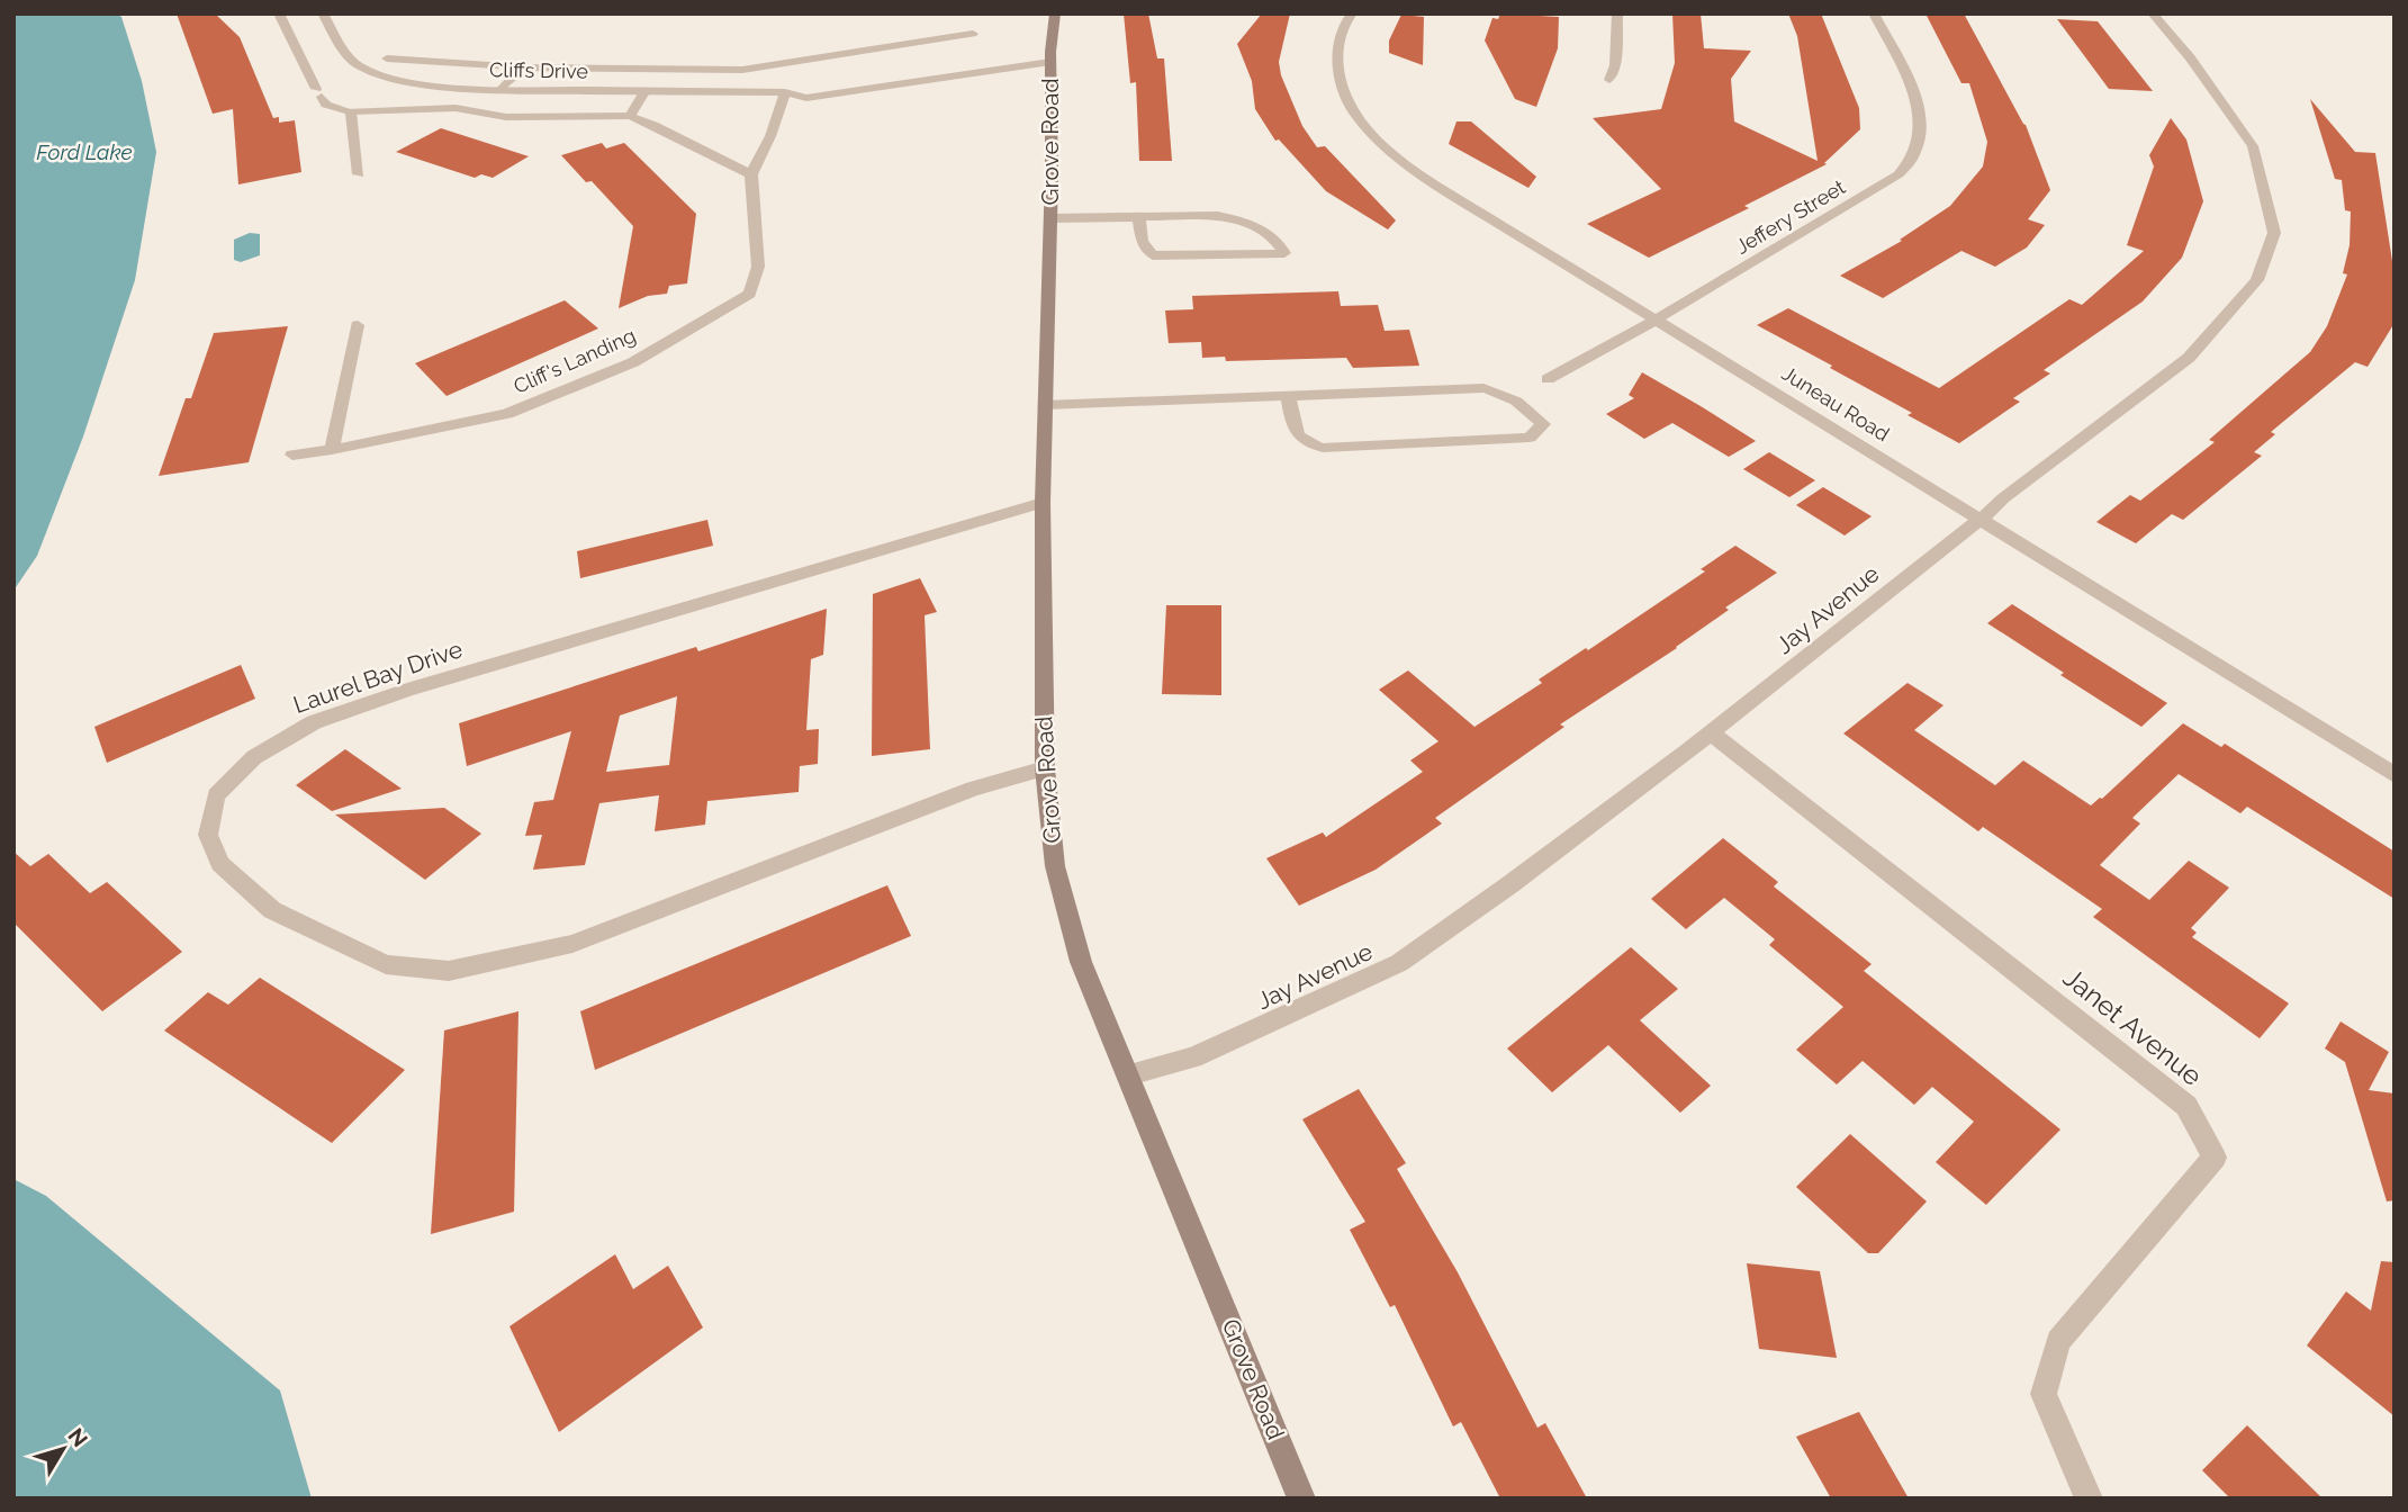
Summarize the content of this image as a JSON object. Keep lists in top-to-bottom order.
{
  "streets": {
    "main road": ["Grove Road"],
    "street": [
      "Cliffs Drive",
      "Jeffery Street",
      "Cliff's Landing",
      "Juneau Road",
      "Jay Avenue",
      "Laurel Bay Drive",
      "Janet Avenue"
    ]
  },
  "crossings": [
    ["Cliffs Drive", "Grove Road"],
    ["Grove Road", "Jay Avenue"],
    ["Grove Road", "Laurel Bay Drive"],
    ["Jeffery Street", "Juneau Road"],
    ["Juneau Road", "Jay Avenue"],
    ["Jay Avenue", "Janet Avenue"]
  ],
  "water": ["Ford Lake"],
  "north": "top right"
}
